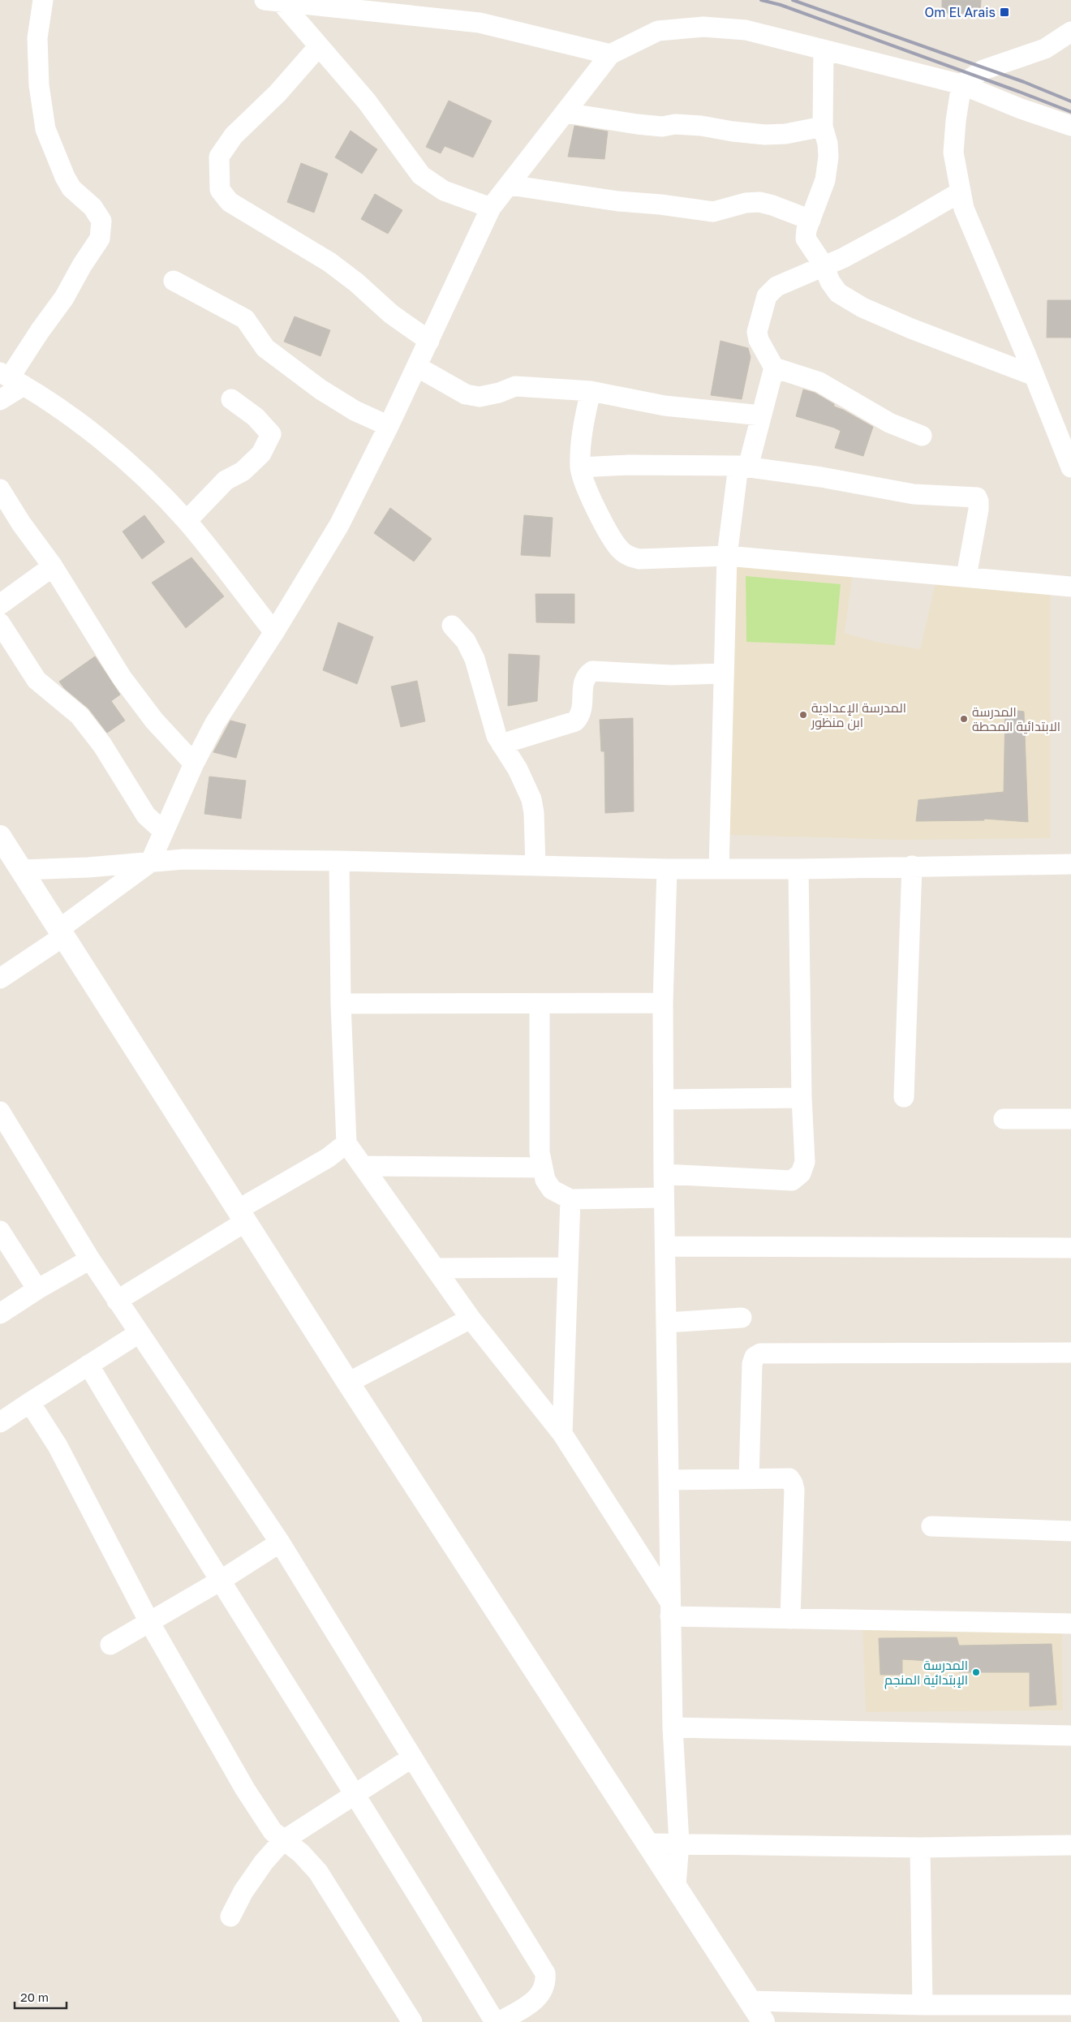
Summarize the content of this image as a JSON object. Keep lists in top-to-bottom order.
{
  "places": {
    "transit": ["Om El Arais"],
    "other": ["المدرسة الإعدادية ابن منظور", "المدرسة الابتدائية المحطة", "المدرسة الإبتدائية المنجم"]
  },
  "scale_bar": "20 m"
}
